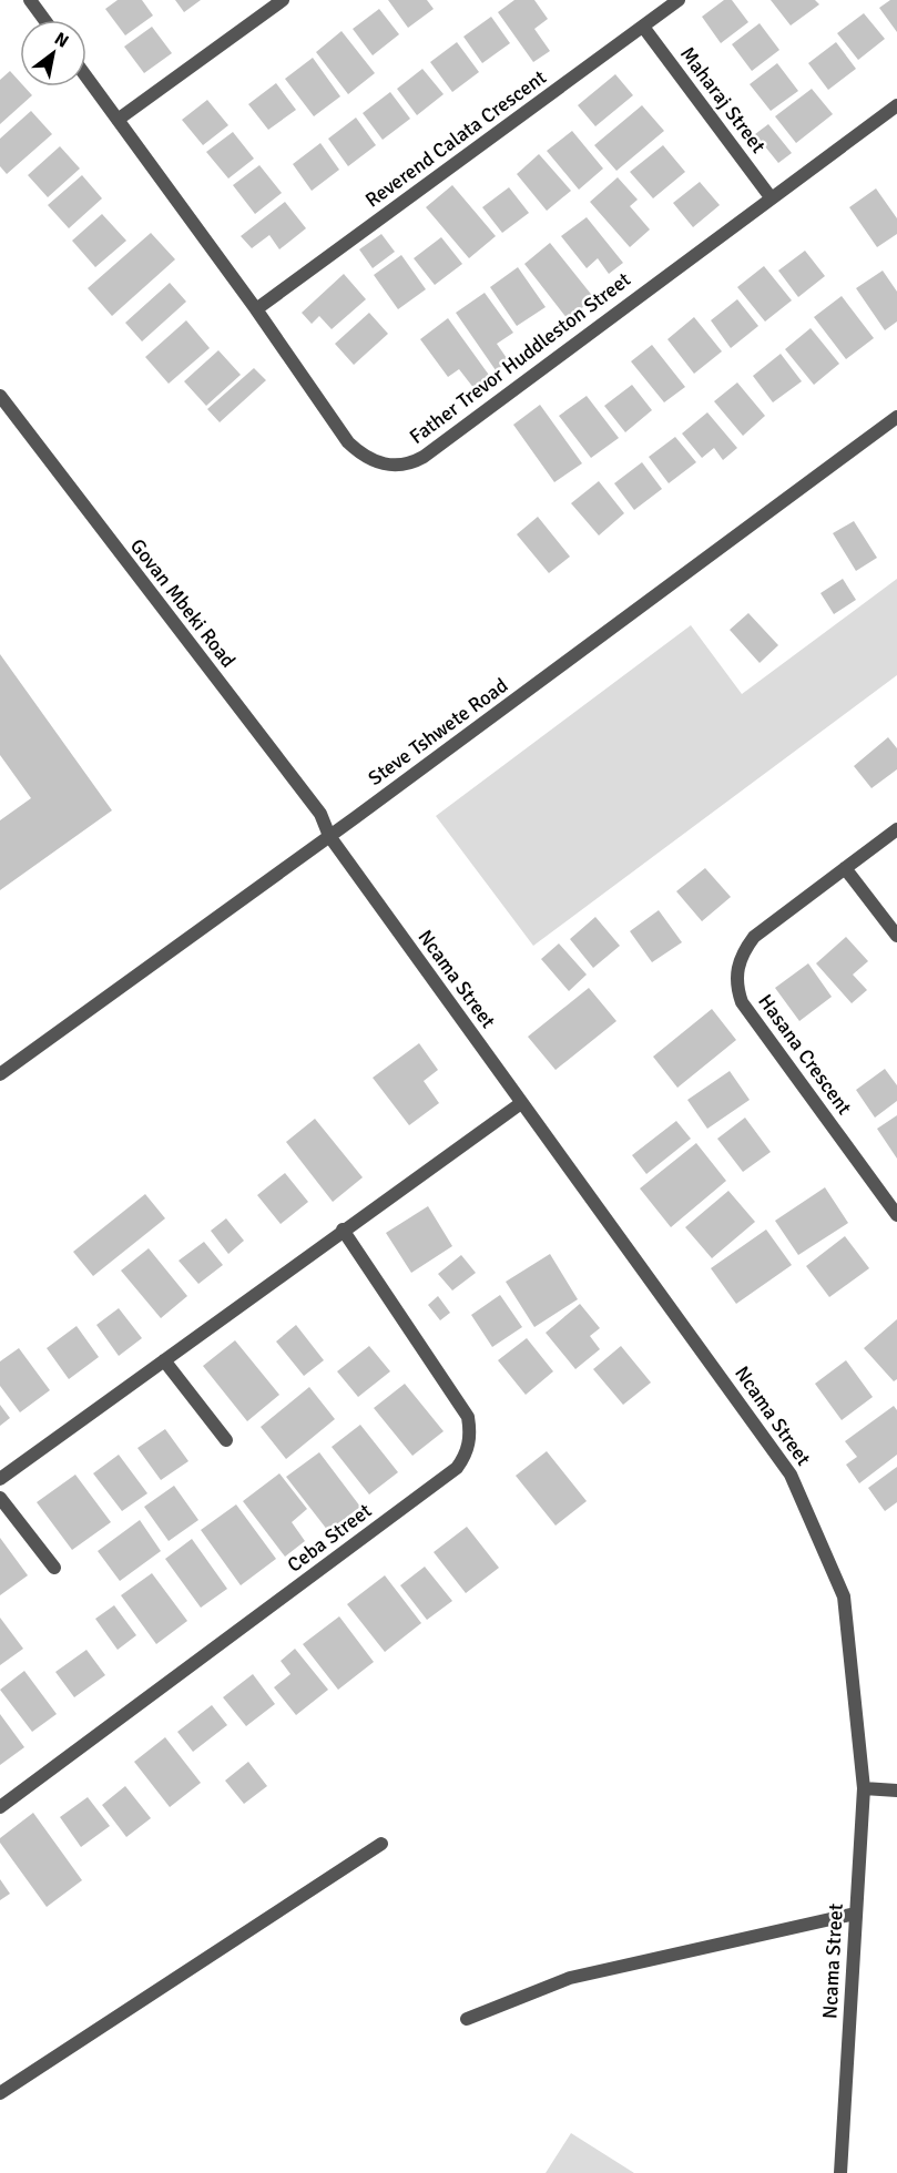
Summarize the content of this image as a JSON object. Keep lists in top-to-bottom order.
{
  "streets": {
    "street": [
      "Maharaj Street",
      "Reverend Calata Crescent",
      "Father Trevor Huddleston Street",
      "Govan Mbeki Road",
      "Steve Tshwete Road",
      "Ncama Street",
      "Hasana Crescent",
      "Ceba Street"
    ]
  },
  "crossings": [
    ["Maharaj Street", "Reverend Calata Crescent"],
    ["Maharaj Street", "Father Trevor Huddleston Street"],
    ["Reverend Calata Crescent", "Father Trevor Huddleston Street"],
    ["Govan Mbeki Road", "Steve Tshwete Road"],
    ["Govan Mbeki Road", "Ncama Street"],
    ["Steve Tshwete Road", "Ncama Street"]
  ],
  "north": "top right"
}
